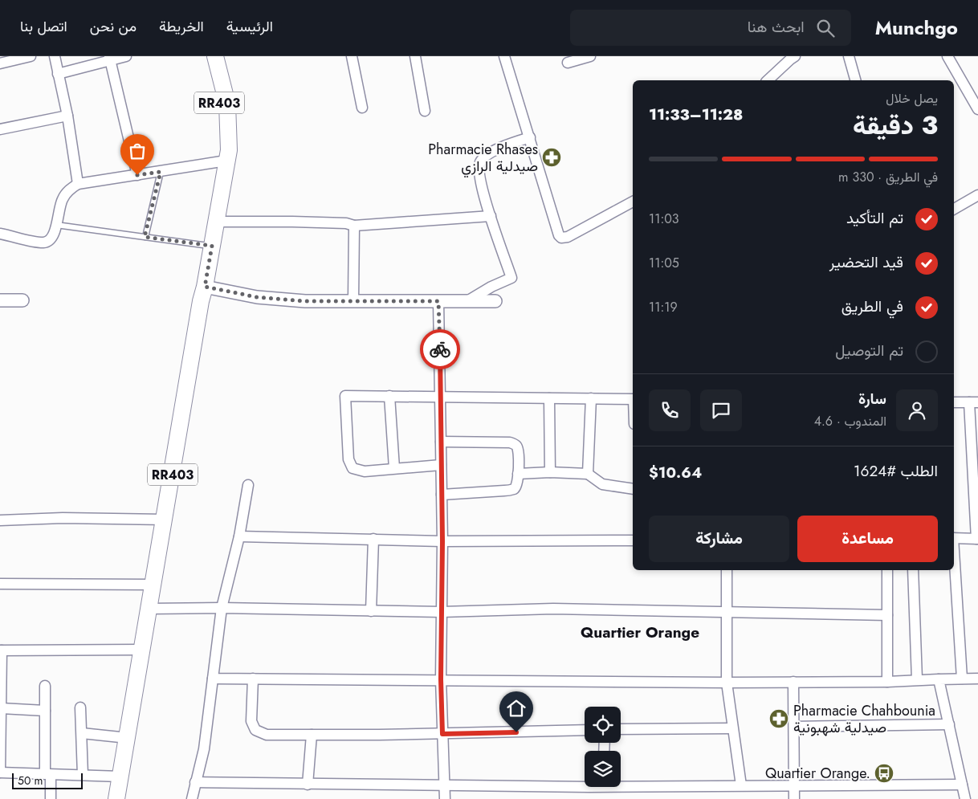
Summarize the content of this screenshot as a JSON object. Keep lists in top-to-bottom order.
{
  "streets": {
    "main road": ["RR403"]
  },
  "districts": ["Quartier Orange"],
  "places": {
    "pharmacy": ["Pharmacie Rhases صيدلية الرازي", "Pharmacie Chahbounia صيدلية شهبونية"],
    "bus stop": ["Quartier Orange."]
  },
  "scale_bar": "50 m",
  "page": {
    "header": "Munchgo",
    "search": "ابحث هنا",
    "nav": [
      "الرئيسية",
      "الخريطة",
      "من نحن",
      "اتصل بنا"
    ],
    "heading": ["3 دقيقة", "يصل خلال", "11:28–11:33"],
    "panel": [
      "سارة",
      "المندوب · 4.6",
      "الطلب #1624",
      "$10.64"
    ],
    "bar": "في الطريق · 330 m",
    "list": [
      ["تم التأكيد", "11:03"],
      ["قيد التحضير", "11:05"],
      ["في الطريق", "11:19"],
      "تم التوصيل"
    ],
    "buttons": ["مساعدة", "مشاركة"],
    "scale": "50 m"
  }
}
